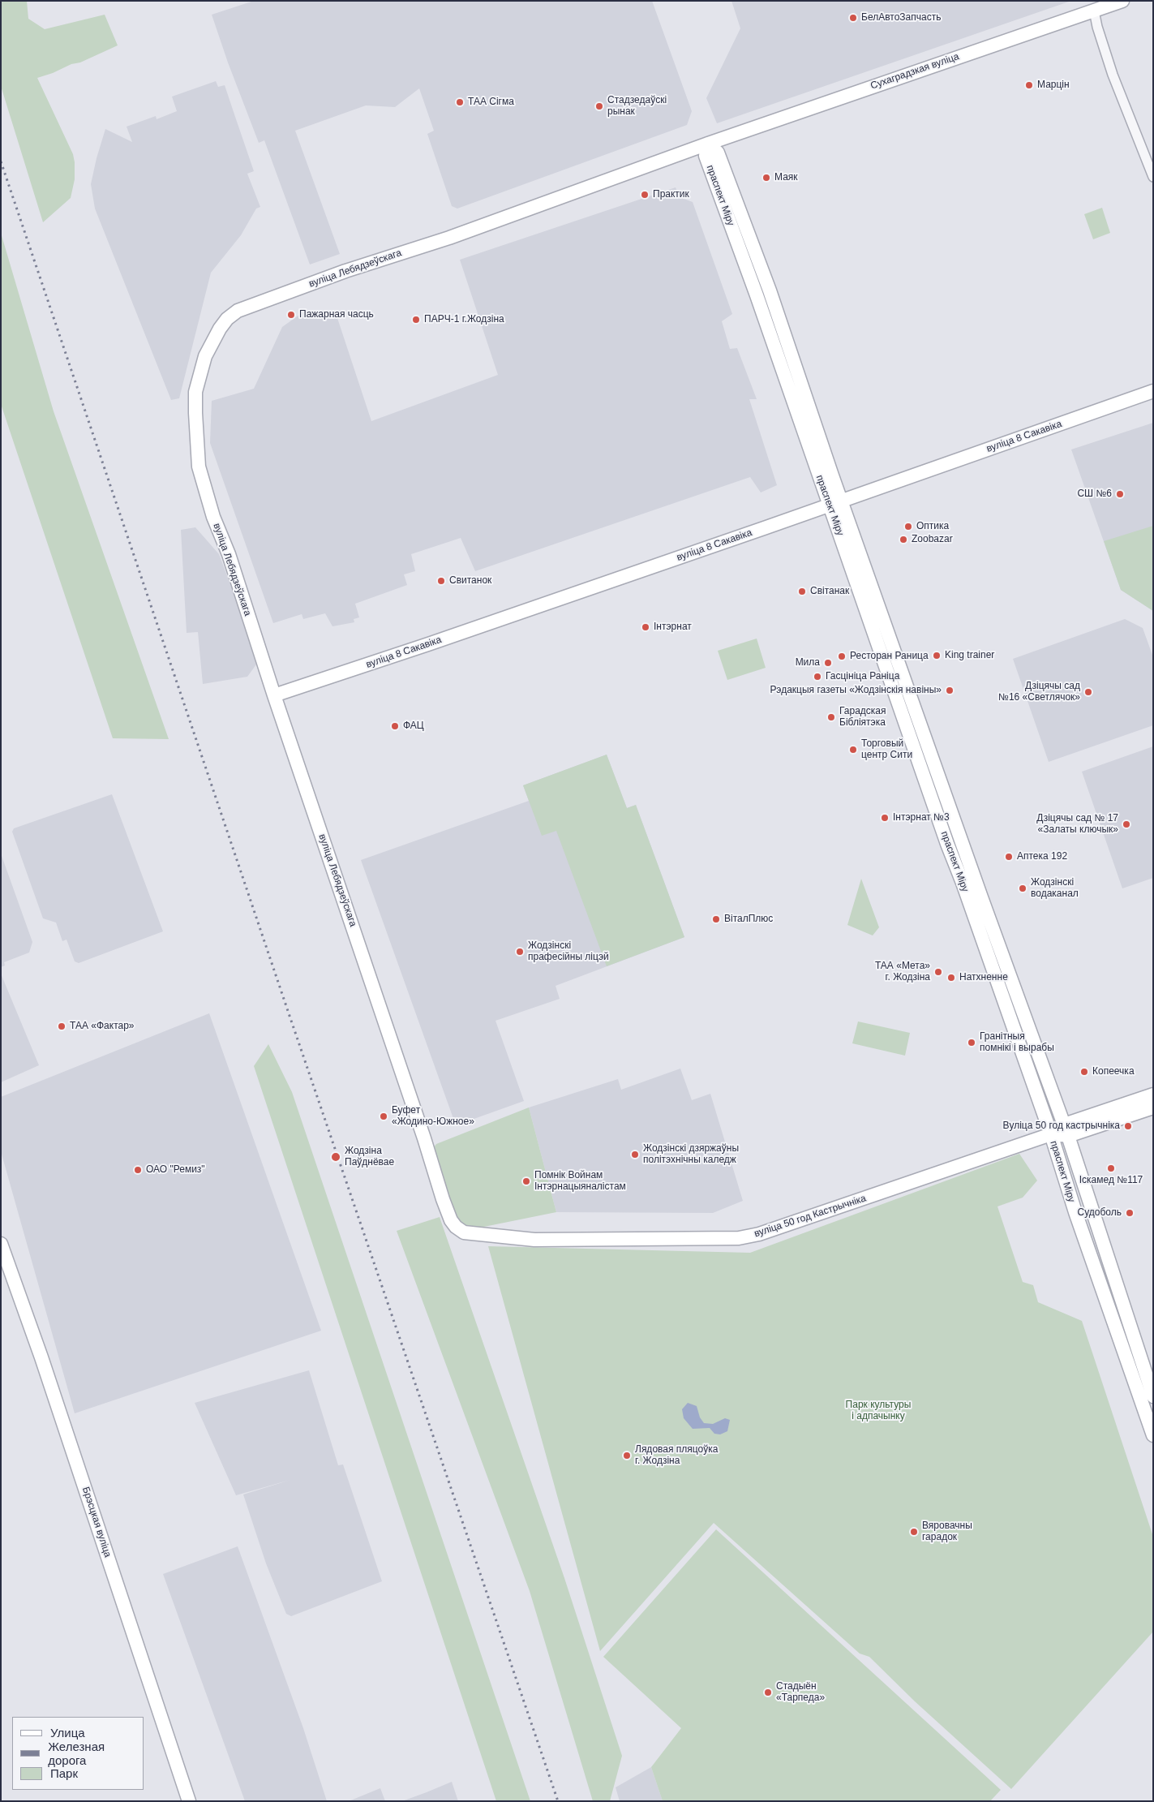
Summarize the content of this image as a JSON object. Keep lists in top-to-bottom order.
{
  "streets": {
    "main road": [
      "Сухаградзкая вуліца",
      "праспект Міру",
      "вуліца Лебядзеўскага",
      "вуліца 8 Сакавіка",
      "вуліца 50 год Кастрычніка",
      "Брэсцкая вуліца"
    ]
  },
  "crossings": [
    ["Сухаградзкая вуліца", "праспект Міру"],
    ["Сухаградзкая вуліца", "вуліца Лебядзеўскага"],
    ["праспект Міру", "вуліца Лебядзеўскага"],
    ["праспект Міру", "вуліца 8 Сакавіка"],
    ["праспект Міру", "вуліца 50 год Кастрычніка"],
    ["вуліца Лебядзеўскага", "вуліца 8 Сакавіка"],
    ["вуліца Лебядзеўскага", "вуліца 50 год Кастрычніка"]
  ],
  "parks": ["Парк культуры і адпачынку"],
  "places": [
    "БелАвтоЗапчасть",
    "Марцін",
    "ТАА Сігма",
    "Стадзедаўскі рынак",
    "Маяк",
    "Практик",
    "Пажарная часць",
    "ПАРЧ-1 г.Жодзіна",
    "СШ №6",
    "Оптика",
    "Zoobazar",
    "Свитанок",
    "Світанак",
    "Інтэрнат",
    "King trainer",
    "Ресторан Раница",
    "Мила",
    "Гасцініца Раніца",
    "Рэдакцыя газеты «Жодзінскія навіны»",
    "Дзіцячы сад №16 «Светлячок»",
    "Гарадская Бібліятэка",
    "ФАЦ",
    "Торговый центр Сити",
    "Інтэрнат №3",
    "Дзіцячы сад № 17 «Залаты ключык»",
    "Аптека 192",
    "Жодзінскі водаканал",
    "ВіталПлюс",
    "Жодзінскі прафесійны ліцэй",
    "ТАА «Мета» г. Жодзіна",
    "Натхненне",
    "ТАА «Фактар»",
    "Гранітныя помнікі і вырабы",
    "Копеечка",
    "Буфет «Жодино-Южное»",
    "Вуліца 50 год кастрычніка",
    "Жодзінскі дзяржаўны політэхнічны каледж",
    "Жодзіна Паўднёвае",
    "Іскамед №117",
    "ОАО \"Ремиз\"",
    "Помнік Войнам Інтэрнацыяналістам",
    "Судоболь",
    "Лядовая пляцоўка г. Жодзіна",
    "Вяровачны гарадок",
    "Стадыён «Тарпеда»"
  ],
  "legend": ["Улица", "Железная дорога", "Парк"]
}
